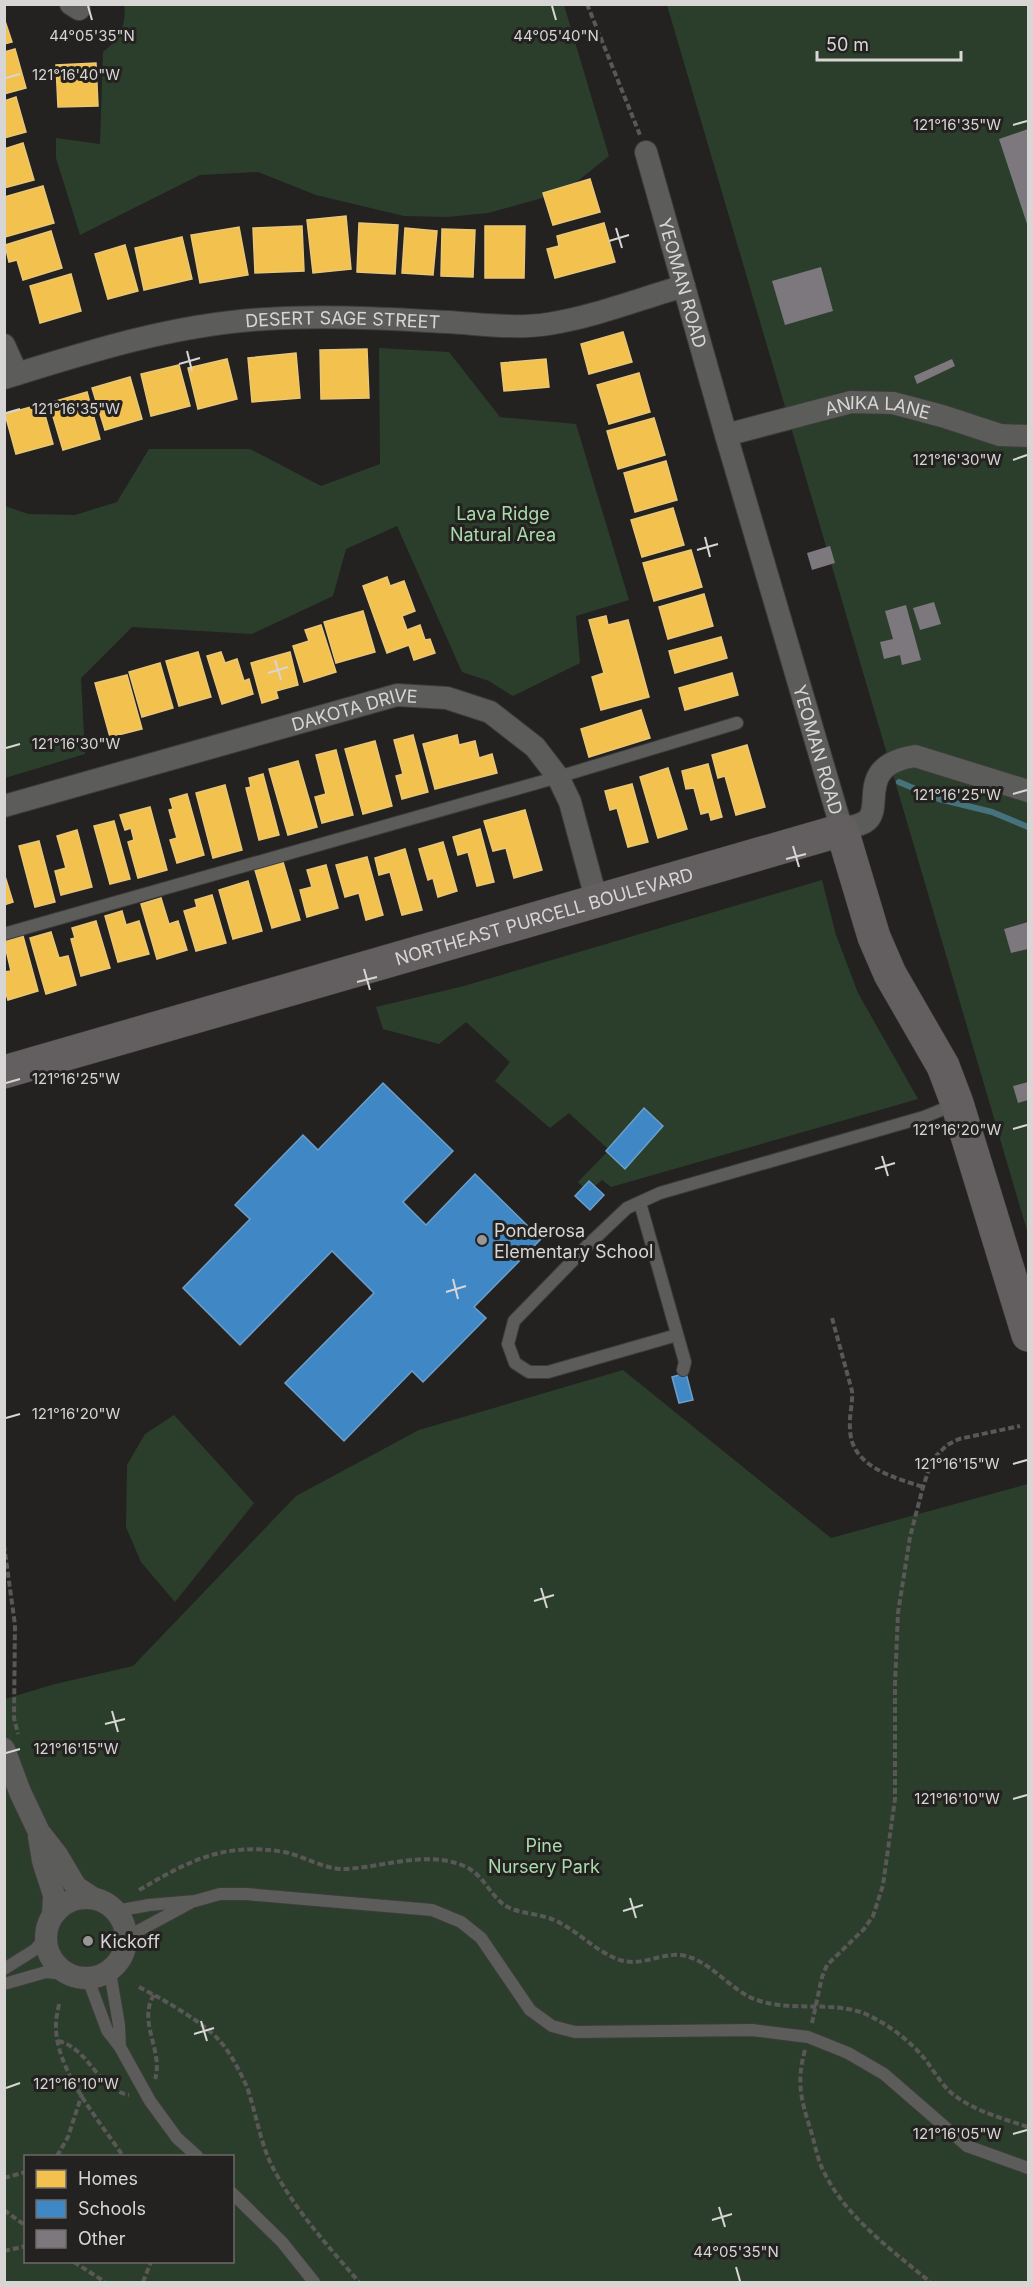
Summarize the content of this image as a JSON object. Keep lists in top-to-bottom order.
{
  "streets": {
    "street": [
      "YEOMAN ROAD",
      "DESERT SAGE STREET",
      "ANIKA LANE",
      "DAKOTA DRIVE",
      "NORTHEAST PURCELL BOULEVARD"
    ]
  },
  "crossings": [
    ["YEOMAN ROAD", "DESERT SAGE STREET"],
    ["YEOMAN ROAD", "ANIKA LANE"],
    ["YEOMAN ROAD", "NORTHEAST PURCELL BOULEVARD"],
    ["DAKOTA DRIVE", "NORTHEAST PURCELL BOULEVARD"]
  ],
  "parks": ["Lava Ridge Natural Area", "Pine Nursery Park"],
  "places": ["Ponderosa Elementary School", "Kickoff"],
  "legend": ["Homes", "Schools", "Other"],
  "scale_bar": "50 m",
  "coordinates": [
    "44°05'35\"N",
    "44°05'40\"N",
    "121°16'40\"W",
    "121°16'35\"W",
    "121°16'30\"W",
    "121°16'25\"W",
    "121°16'20\"W",
    "121°16'15\"W",
    "121°16'10\"W",
    "121°16'05\"W"
  ]
}
